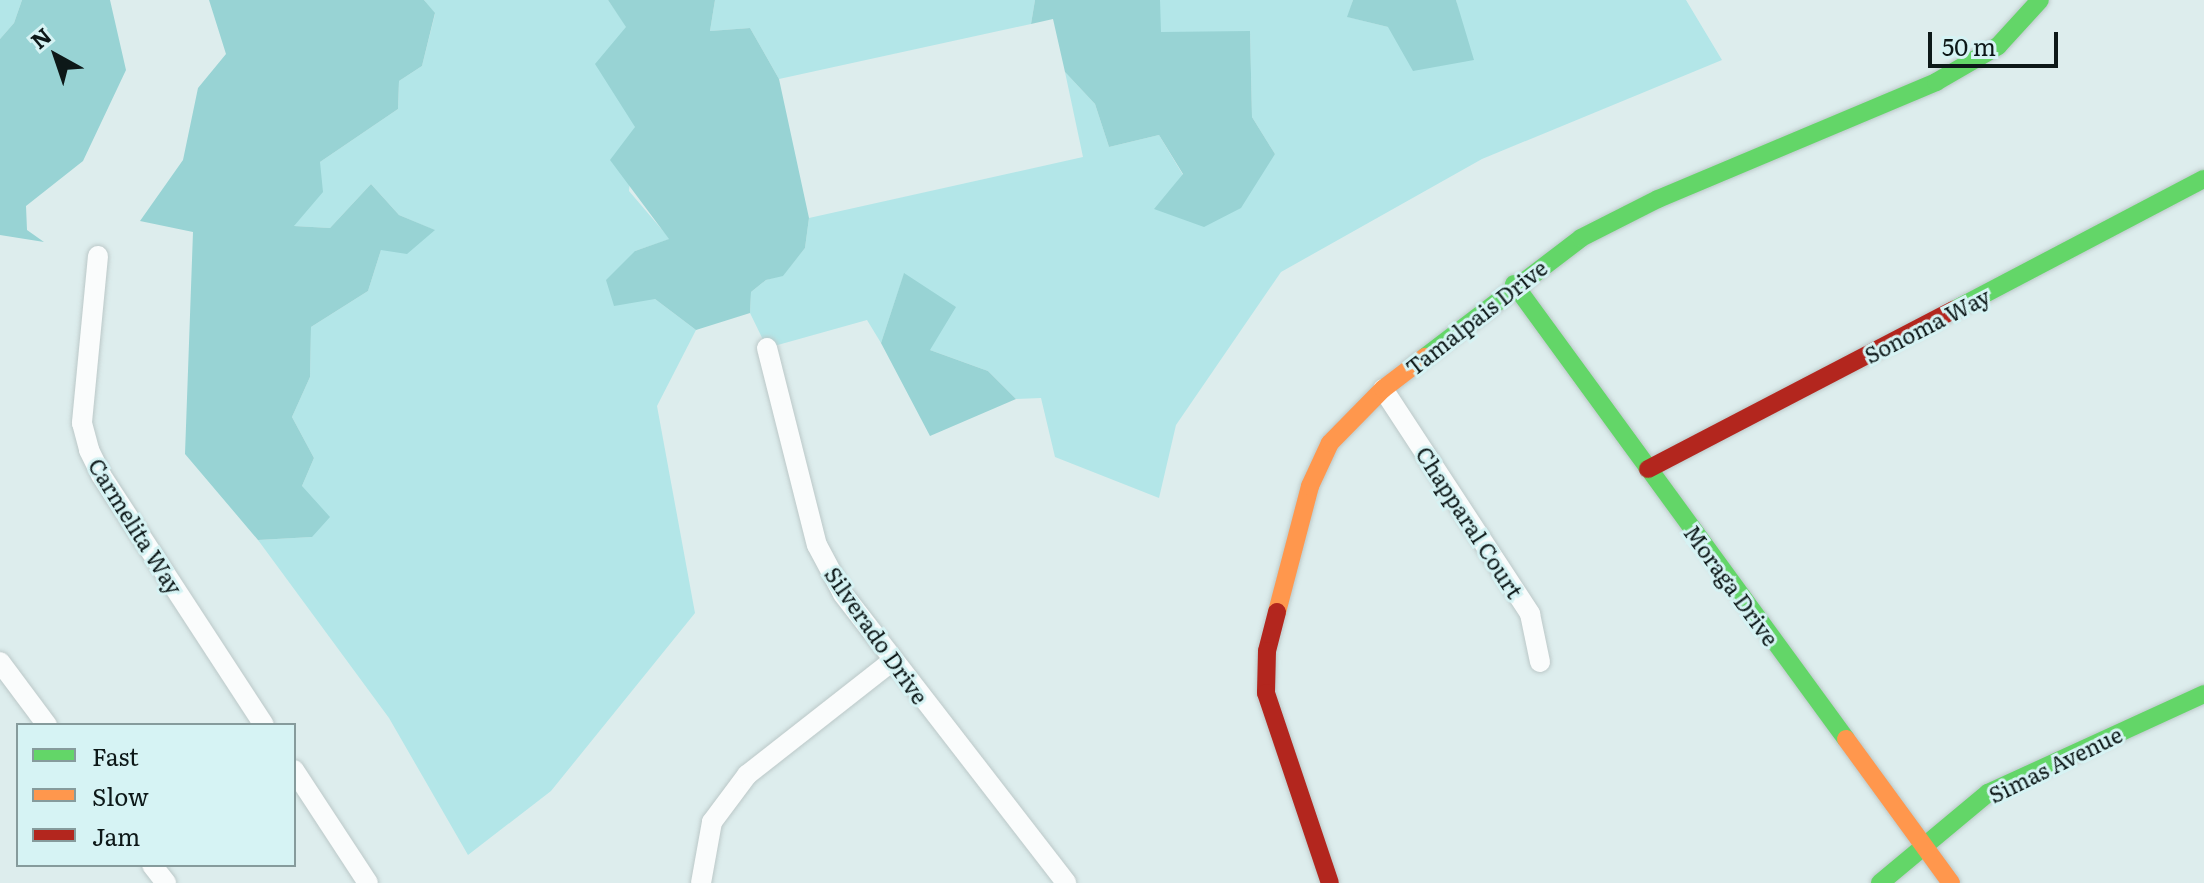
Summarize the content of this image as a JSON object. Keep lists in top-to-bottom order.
{
  "streets": {
    "street": [
      "Tamalpais Drive",
      "Sonoma Way",
      "Chapparal Court",
      "Carmelita Way",
      "Moraga Drive",
      "Silverado Drive",
      "Simas Avenue"
    ]
  },
  "crossings": [
    ["Tamalpais Drive", "Chapparal Court"],
    ["Tamalpais Drive", "Moraga Drive"],
    ["Sonoma Way", "Moraga Drive"],
    ["Moraga Drive", "Simas Avenue"]
  ],
  "legend": ["Fast", "Slow", "Jam"],
  "scale_bar": "50 m",
  "north": "top left"
}
